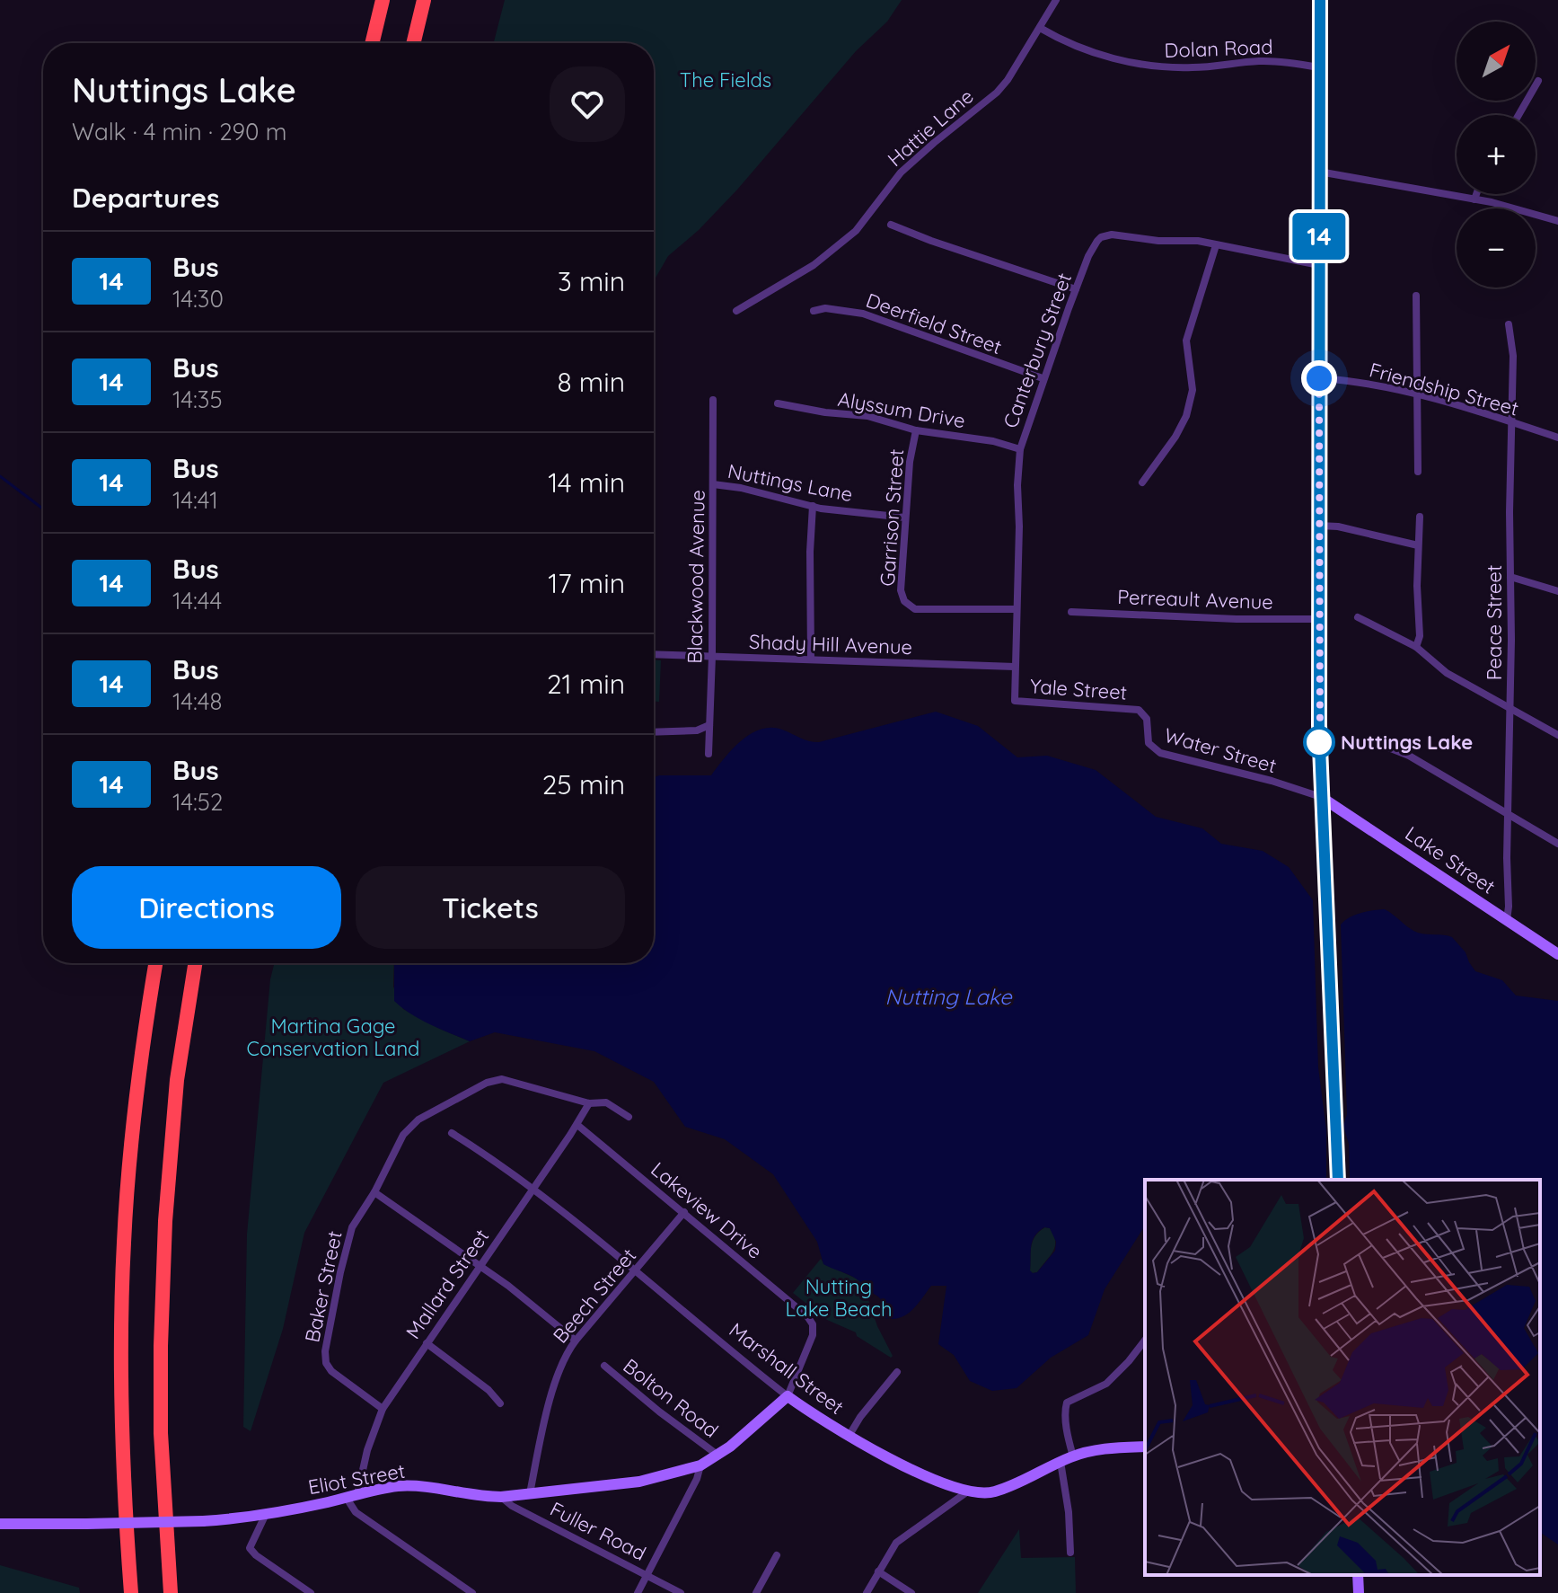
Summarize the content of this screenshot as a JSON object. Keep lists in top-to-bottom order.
{
  "streets": {
    "street": [
      "Dolan Road",
      "Hattie Lane",
      "Deerfield Street",
      "Canterbury Street",
      "Friendship Street",
      "Alyssum Drive",
      "Nuttings Lane",
      "Garrison Street",
      "Blackwood Avenue",
      "Perreault Avenue",
      "Peace Street",
      "Shady Hill Avenue",
      "Yale Street",
      "Water Street",
      "Lake Street",
      "Lakeview Drive",
      "Mallard Street",
      "Baker Street",
      "Beech Street",
      "Marshall Street",
      "Bolton Road",
      "Eliot Street",
      "Fuller Road"
    ]
  },
  "crossings": [
    ["Dolan Road", "Hattie Lane"],
    ["Deerfield Street", "Canterbury Street"],
    ["Canterbury Street", "Alyssum Drive"],
    ["Canterbury Street", "Garrison Street"],
    ["Canterbury Street", "Shady Hill Avenue"],
    ["Canterbury Street", "Yale Street"],
    ["Friendship Street", "Peace Street"],
    ["Alyssum Drive", "Garrison Street"],
    ["Nuttings Lane", "Garrison Street"],
    ["Nuttings Lane", "Blackwood Avenue"],
    ["Blackwood Avenue", "Shady Hill Avenue"],
    ["Peace Street", "Lake Street"],
    ["Yale Street", "Water Street"],
    ["Water Street", "Lake Street"],
    ["Lakeview Drive", "Mallard Street"],
    ["Lakeview Drive", "Beech Street"],
    ["Lakeview Drive", "Eliot Street"],
    ["Mallard Street", "Baker Street"],
    ["Mallard Street", "Marshall Street"],
    ["Mallard Street", "Eliot Street"],
    ["Beech Street", "Marshall Street"],
    ["Beech Street", "Eliot Street"],
    ["Marshall Street", "Eliot Street"],
    ["Bolton Road", "Eliot Street"],
    ["Eliot Street", "Fuller Road"]
  ],
  "water": ["Nutting Lake"],
  "parks": ["The Fields", "Martina Gage Conservation Land", "Nutting Lake Beach"],
  "places": ["Nuttings Lake"],
  "lines": ["bus line 14"],
  "north": "top right",
  "page": {
    "on_map": "14",
    "map_buttons": ["+", "−"],
    "heading": [
      ["Nuttings Lake", "Walk · 4 min · 290 m"],
      "Departures"
    ],
    "list": [
      {
        "mark": "14",
        "name": "Bus",
        "note": "14:30",
        "value": "3 min"
      },
      {
        "mark": "14",
        "name": "Bus",
        "note": "14:35",
        "value": "8 min"
      },
      {
        "mark": "14",
        "name": "Bus",
        "note": "14:41",
        "value": "14 min"
      },
      {
        "mark": "14",
        "name": "Bus",
        "note": "14:44",
        "value": "17 min"
      },
      {
        "mark": "14",
        "name": "Bus",
        "note": "14:48",
        "value": "21 min"
      },
      {
        "mark": "14",
        "name": "Bus",
        "note": "14:52",
        "value": "25 min"
      }
    ],
    "buttons": ["Directions", "Tickets"]
  }
}
